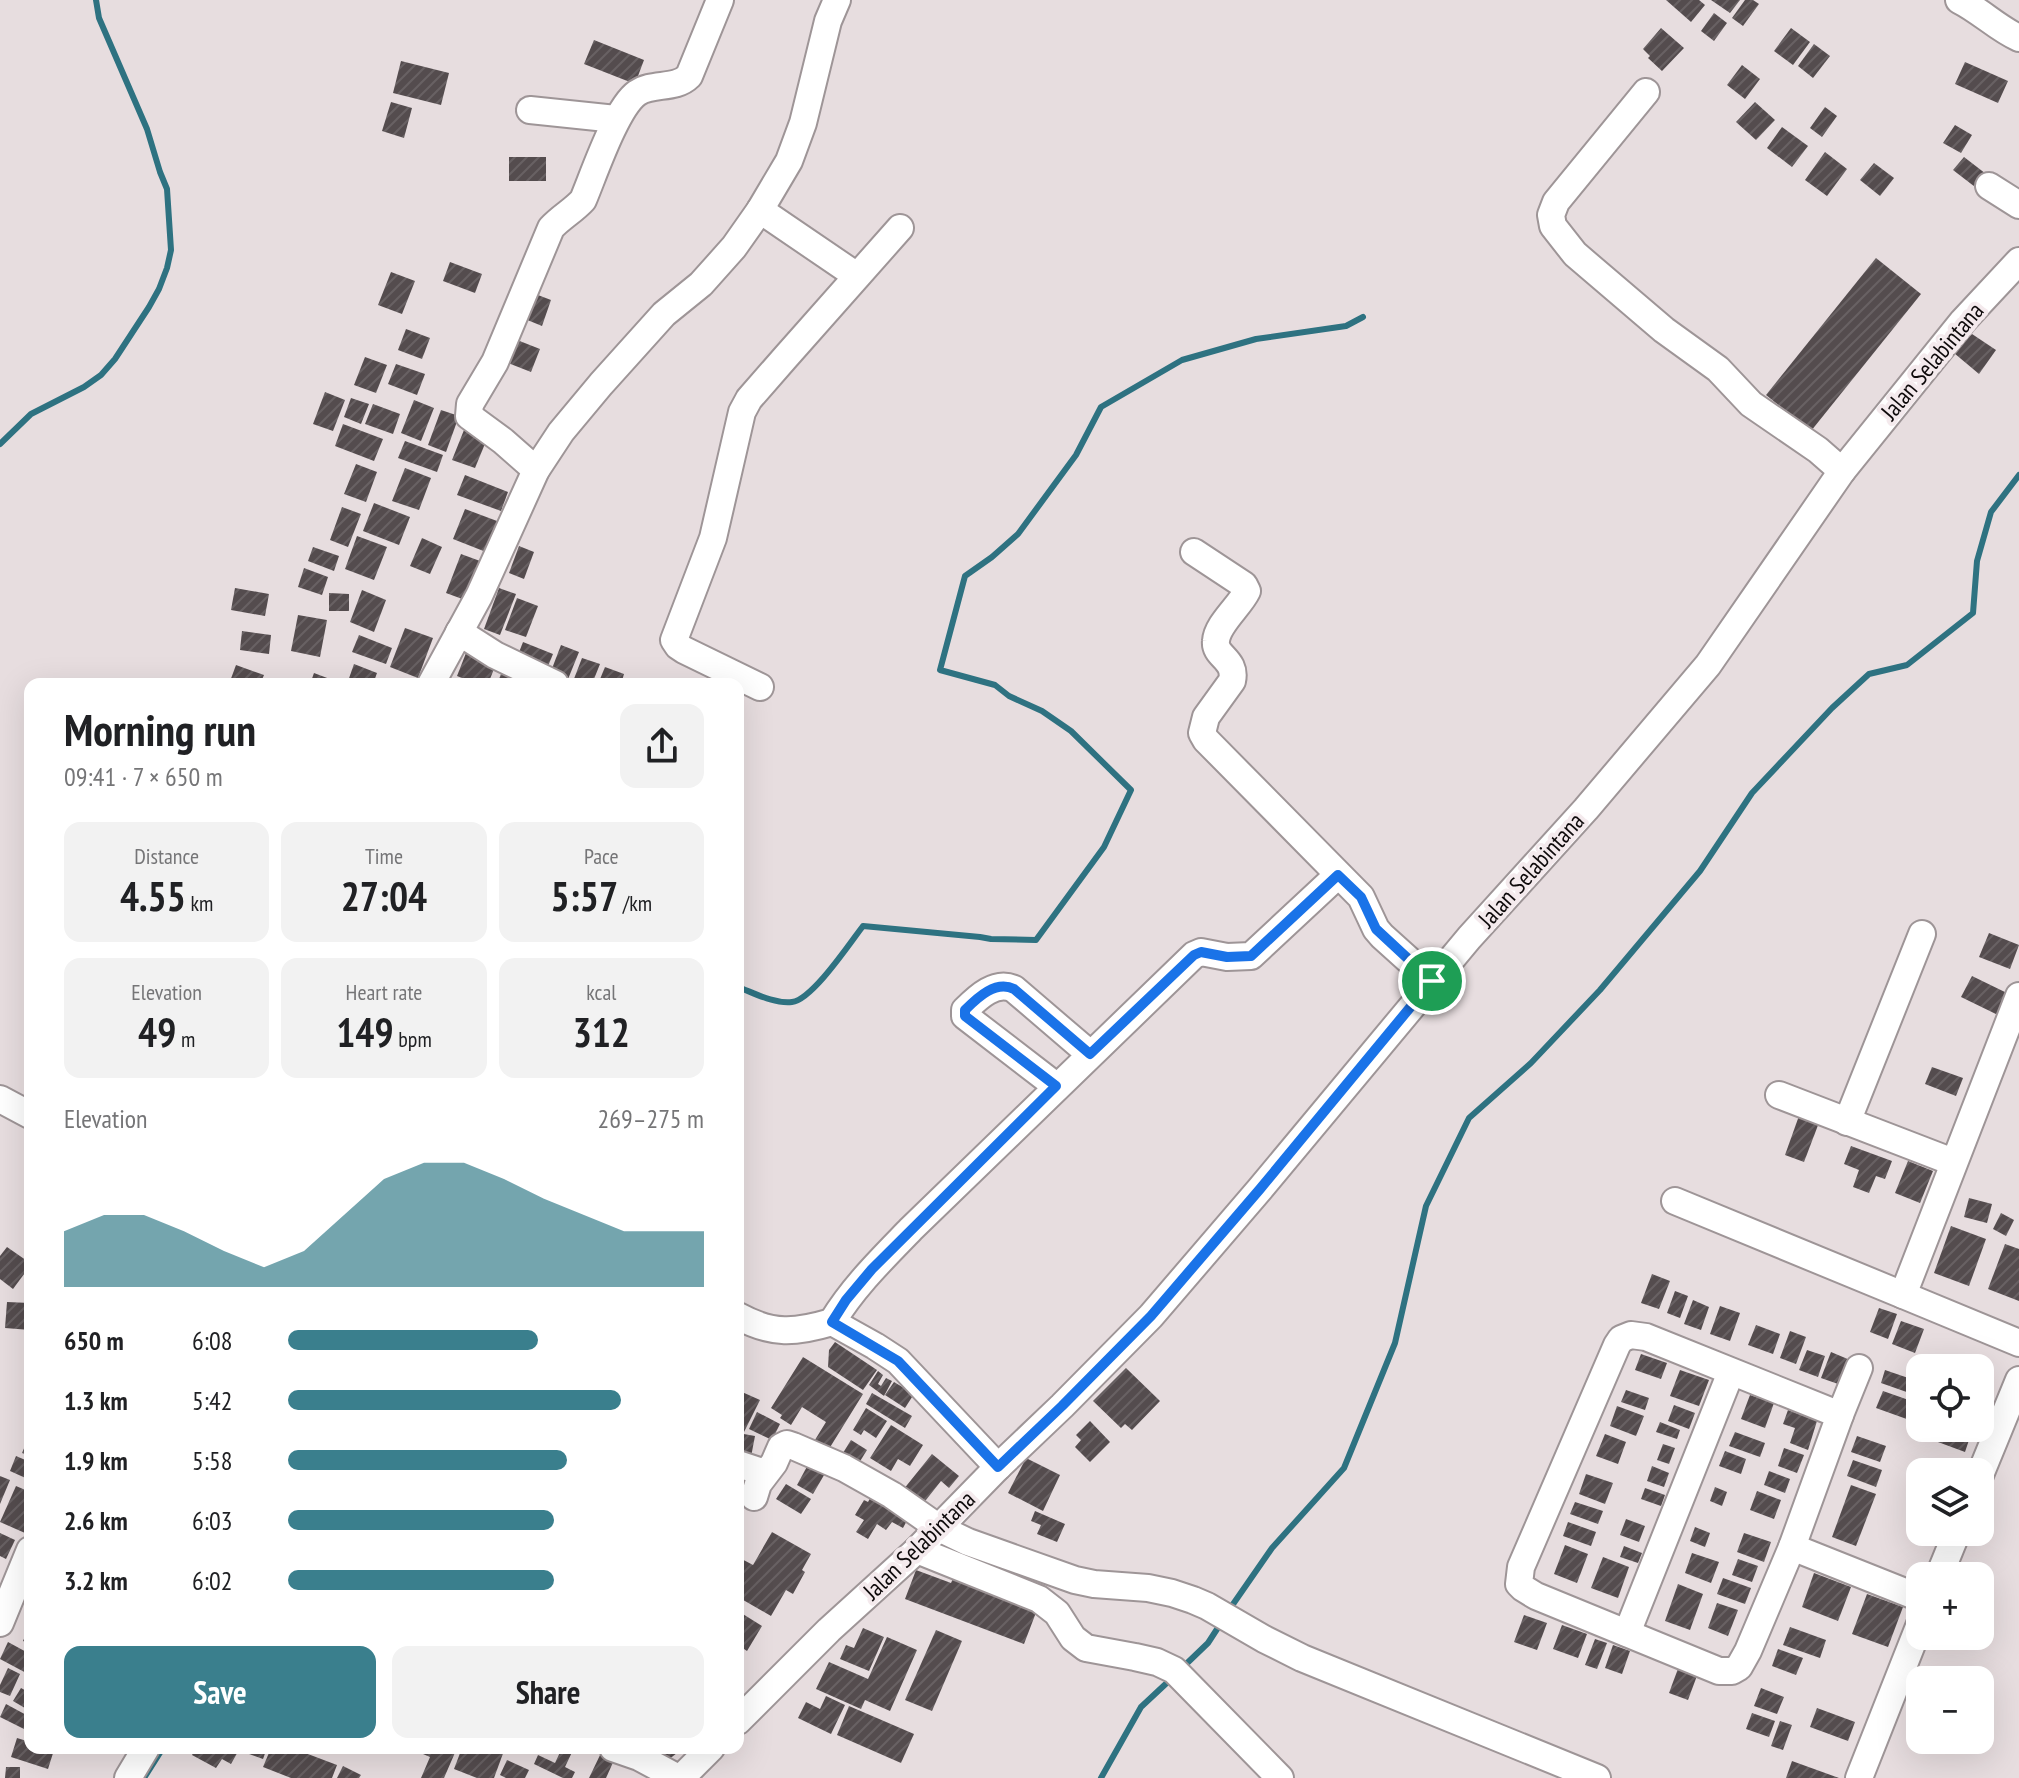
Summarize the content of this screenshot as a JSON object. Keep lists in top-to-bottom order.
{
  "streets": {
    "street": ["Jalan Selabintana"]
  },
  "page": {
    "heading": ["Morning run", "09:41 · 7 × 650 m"],
    "stats": [
      ["Distance", "4.55 km"],
      ["Time", "27:04"],
      ["Pace", "5:57 /km"],
      ["Elevation", "49 m"],
      ["Heart rate", "149 bpm"],
      ["kcal", "312"]
    ],
    "chart": ["Elevation", "269–275 m"],
    "list": [
      {
        "name": "650 m",
        "note": "6:08"
      },
      {
        "name": "1.3 km",
        "note": "5:42"
      },
      {
        "name": "1.9 km",
        "note": "5:58"
      },
      {
        "name": "2.6 km",
        "note": "6:03"
      },
      {
        "name": "3.2 km",
        "note": "6:02"
      }
    ],
    "map_buttons": ["+", "−"],
    "buttons": ["Save", "Share"]
  }
}
